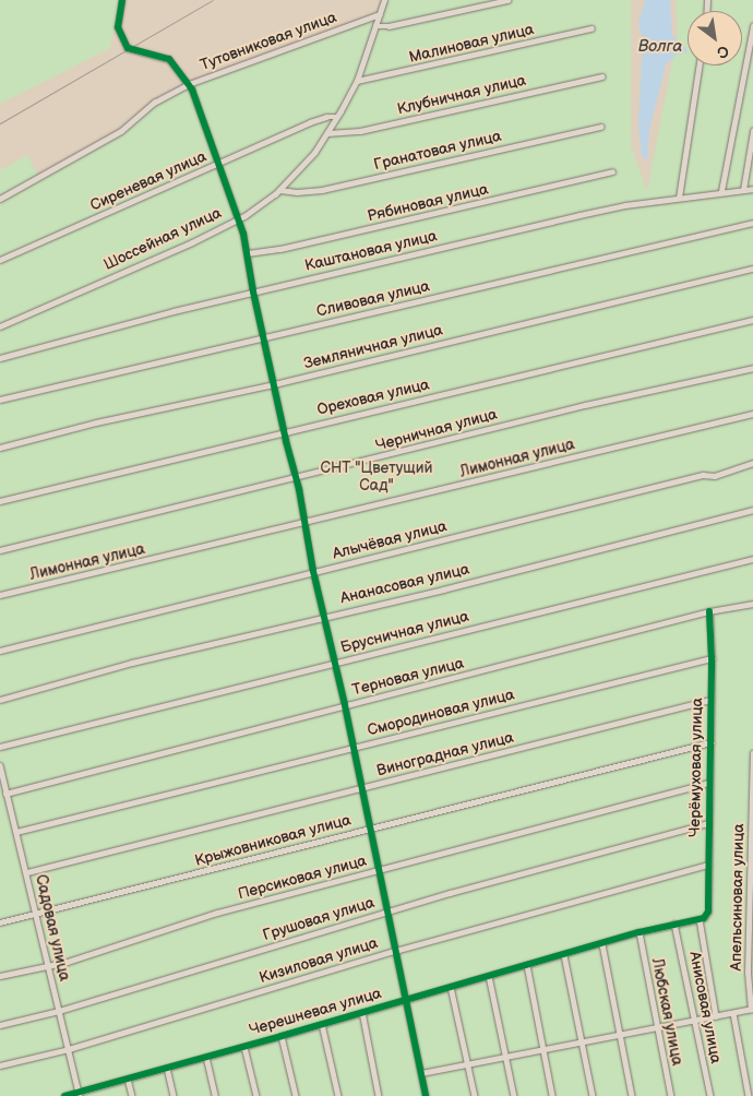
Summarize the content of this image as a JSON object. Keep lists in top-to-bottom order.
{
  "streets": {
    "street": [
      "Тутовниковая улица",
      "Малиновая улица",
      "Клубничная улица",
      "Гранатовая улица",
      "Сиреневая улица",
      "Рябиновая улица",
      "Шоссейная улица",
      "Каштановая улица",
      "Сливовая улица",
      "Земляничная улица",
      "Ореховая улица",
      "Черничная улица",
      "Лимонная улица",
      "Алычёвая улица",
      "Ананасовая улица",
      "Брусничная улица",
      "Терновая улица",
      "Смородиновая улица",
      "Виноградная улица",
      "Черёмуховая улица",
      "Крыжовниковая улица",
      "Персиковая улица",
      "Апельсиновая улица",
      "Грушовая улица",
      "Садовая улица",
      "Кизиловая улица",
      "Анисовая улица",
      "Черешневая улица",
      "Любская улица"
    ]
  },
  "crossings": [
    ["Тутовниковая улица", "Шоссейная улица"],
    ["Малиновая улица", "Шоссейная улица"],
    ["Клубничная улица", "Шоссейная улица"],
    ["Гранатовая улица", "Шоссейная улица"],
    ["Сиреневая улица", "Шоссейная улица"],
    ["Терновая улица", "Черёмуховая улица"],
    ["Терновая улица", "Садовая улица"],
    ["Смородиновая улица", "Черёмуховая улица"],
    ["Смородиновая улица", "Садовая улица"],
    ["Виноградная улица", "Черёмуховая улица"],
    ["Виноградная улица", "Садовая улица"],
    ["Черёмуховая улица", "Крыжовниковая улица"],
    ["Черёмуховая улица", "Персиковая улица"],
    ["Черёмуховая улица", "Грушовая улица"],
    ["Черёмуховая улица", "Кизиловая улица"],
    ["Черёмуховая улица", "Черешневая улица"],
    ["Крыжовниковая улица", "Садовая улица"],
    ["Персиковая улица", "Садовая улица"],
    ["Грушовая улица", "Садовая улица"],
    ["Садовая улица", "Кизиловая улица"],
    ["Садовая улица", "Черешневая улица"],
    ["Анисовая улица", "Черешневая улица"],
    ["Черешневая улица", "Любская улица"]
  ],
  "water": ["Волга"],
  "parks": ["СНТ \"Цветущий Сад\""],
  "north": "bottom right"
}
